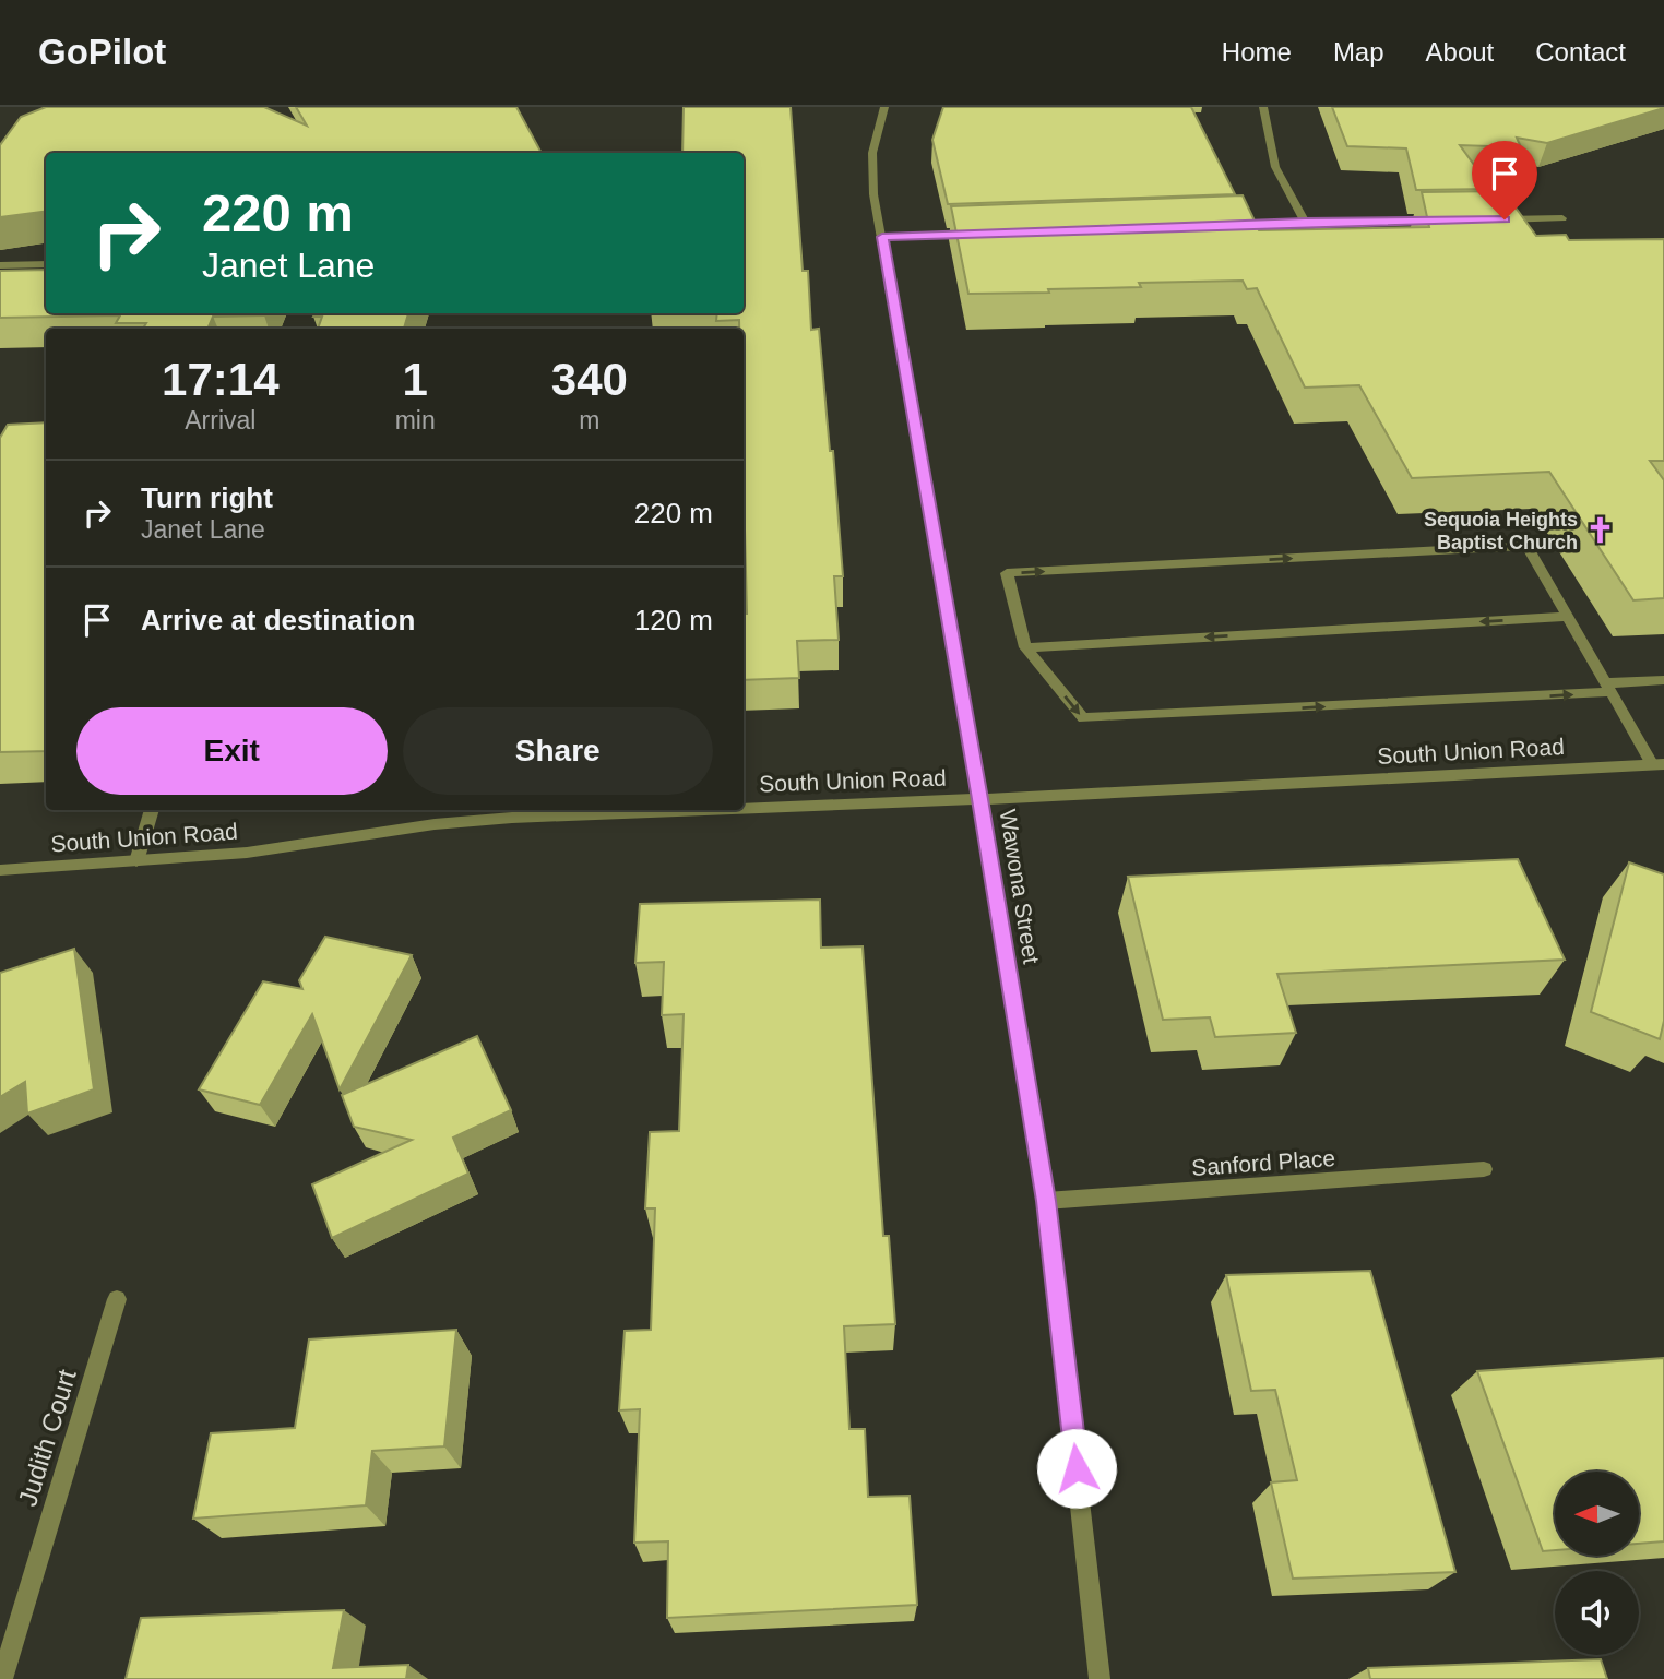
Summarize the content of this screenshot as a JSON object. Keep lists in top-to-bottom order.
{
  "streets": {
    "street": [
      "South Union Road",
      "Wawona Street",
      "Sanford Place",
      "Judith Court"
    ]
  },
  "crossings": [
    ["South Union Road", "Wawona Street"],
    ["Wawona Street", "Sanford Place"]
  ],
  "places": {
    "church": ["Sequoia Heights Baptist Church"]
  },
  "north": "left",
  "page": {
    "header": "GoPilot",
    "nav": [
      "Home",
      "Map",
      "About",
      "Contact"
    ],
    "turn": ["220 m", "Janet Lane"],
    "eta": [
      "17:14",
      "Arrival",
      "1",
      "min",
      "340",
      "m"
    ],
    "list": [
      {
        "name": "Turn right",
        "note": "Janet Lane",
        "value": "220 m"
      },
      {
        "name": "Arrive at destination",
        "value": "120 m"
      }
    ],
    "buttons": ["Exit", "Share"]
  }
}
